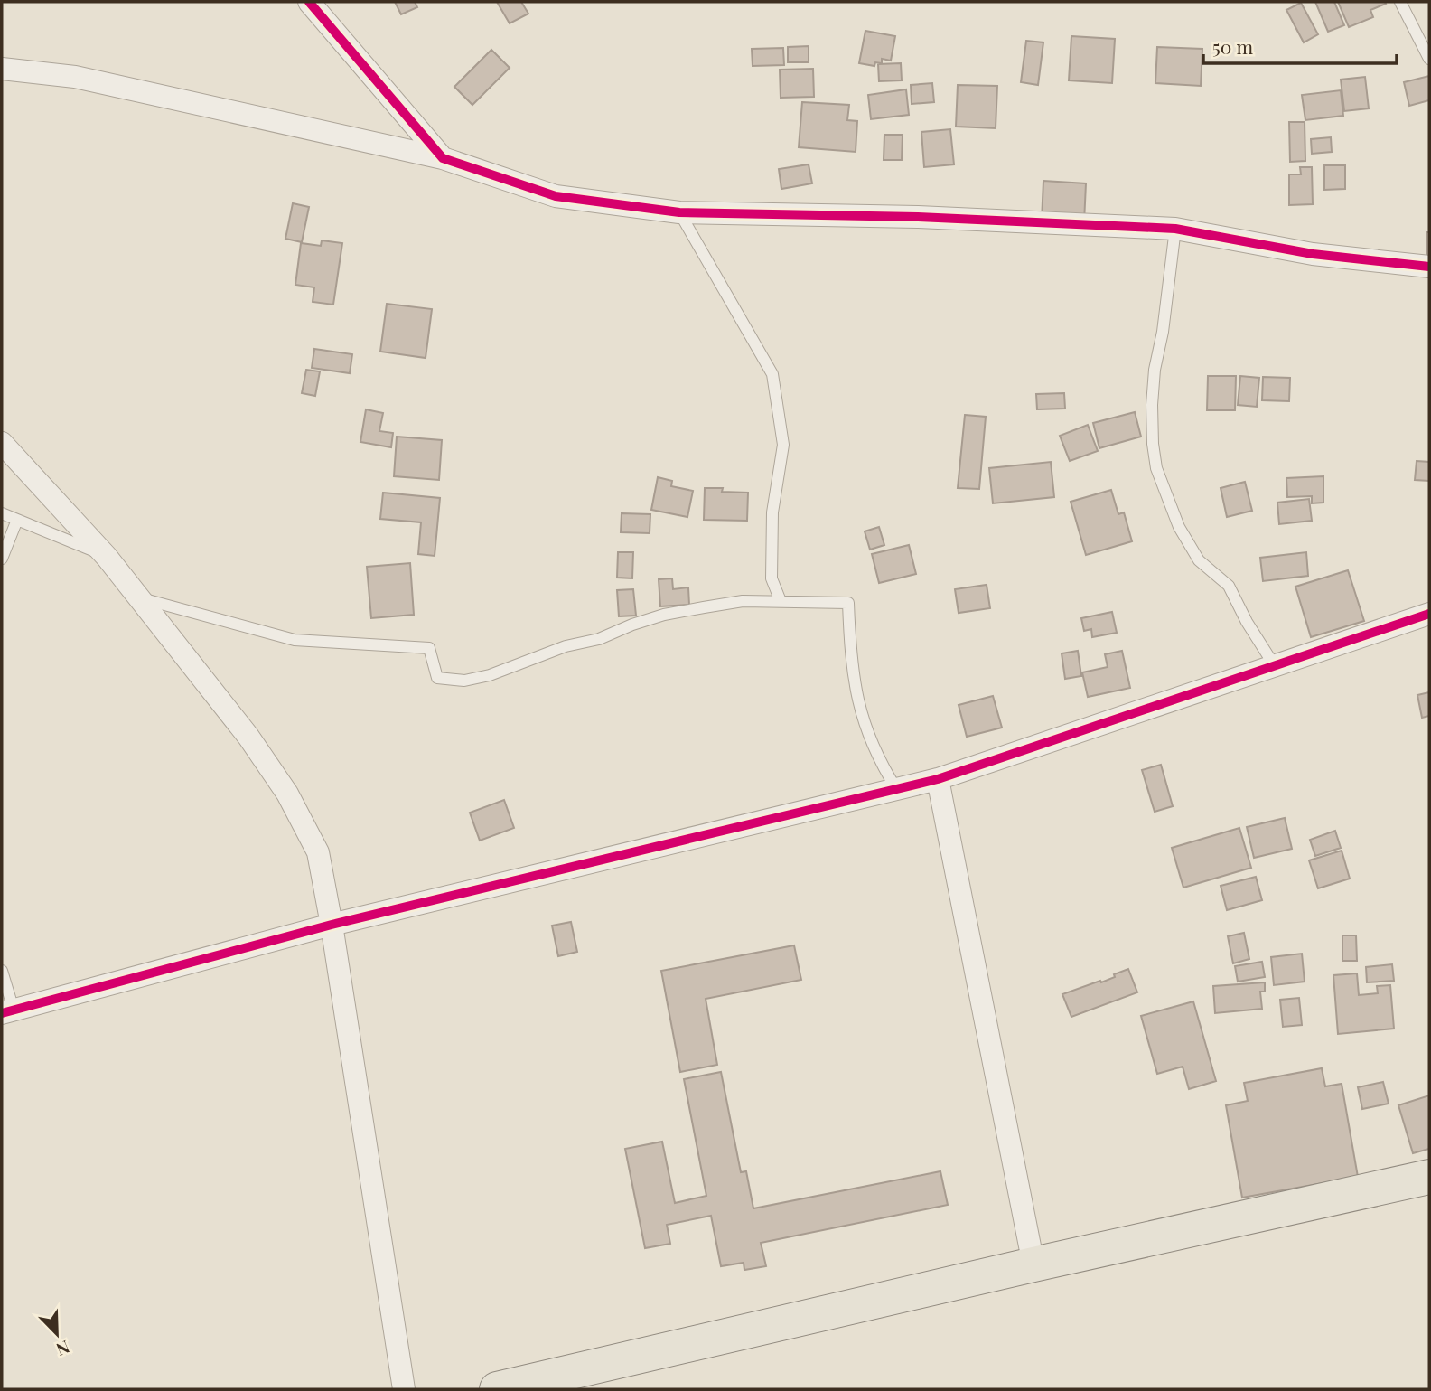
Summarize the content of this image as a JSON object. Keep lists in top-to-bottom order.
{
  "scale_bar": "50 m",
  "north": "bottom right"
}
